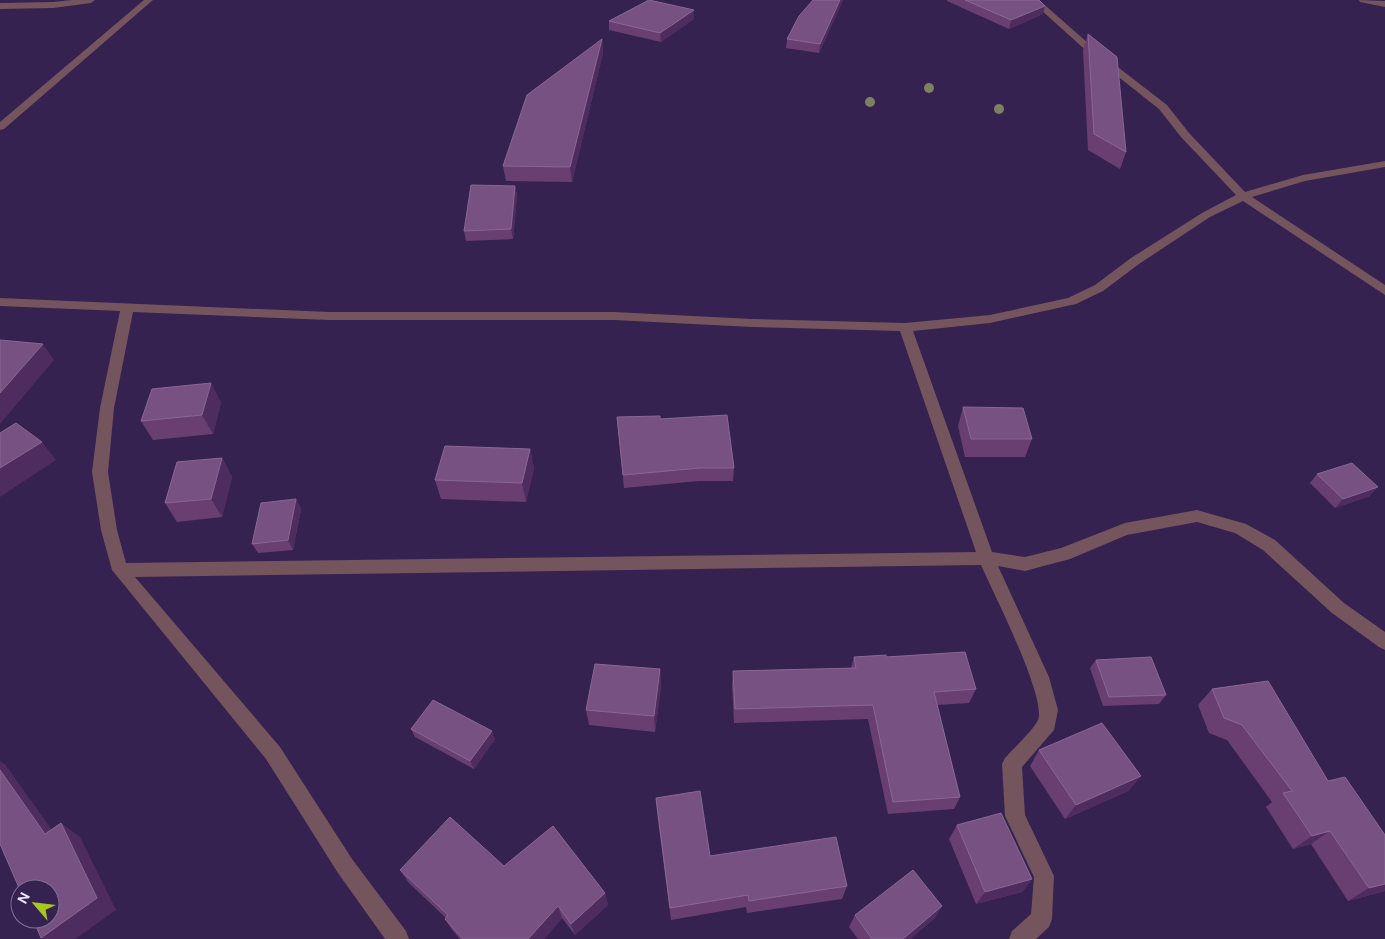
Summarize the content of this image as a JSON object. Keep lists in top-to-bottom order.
{
  "north": "top left"
}
